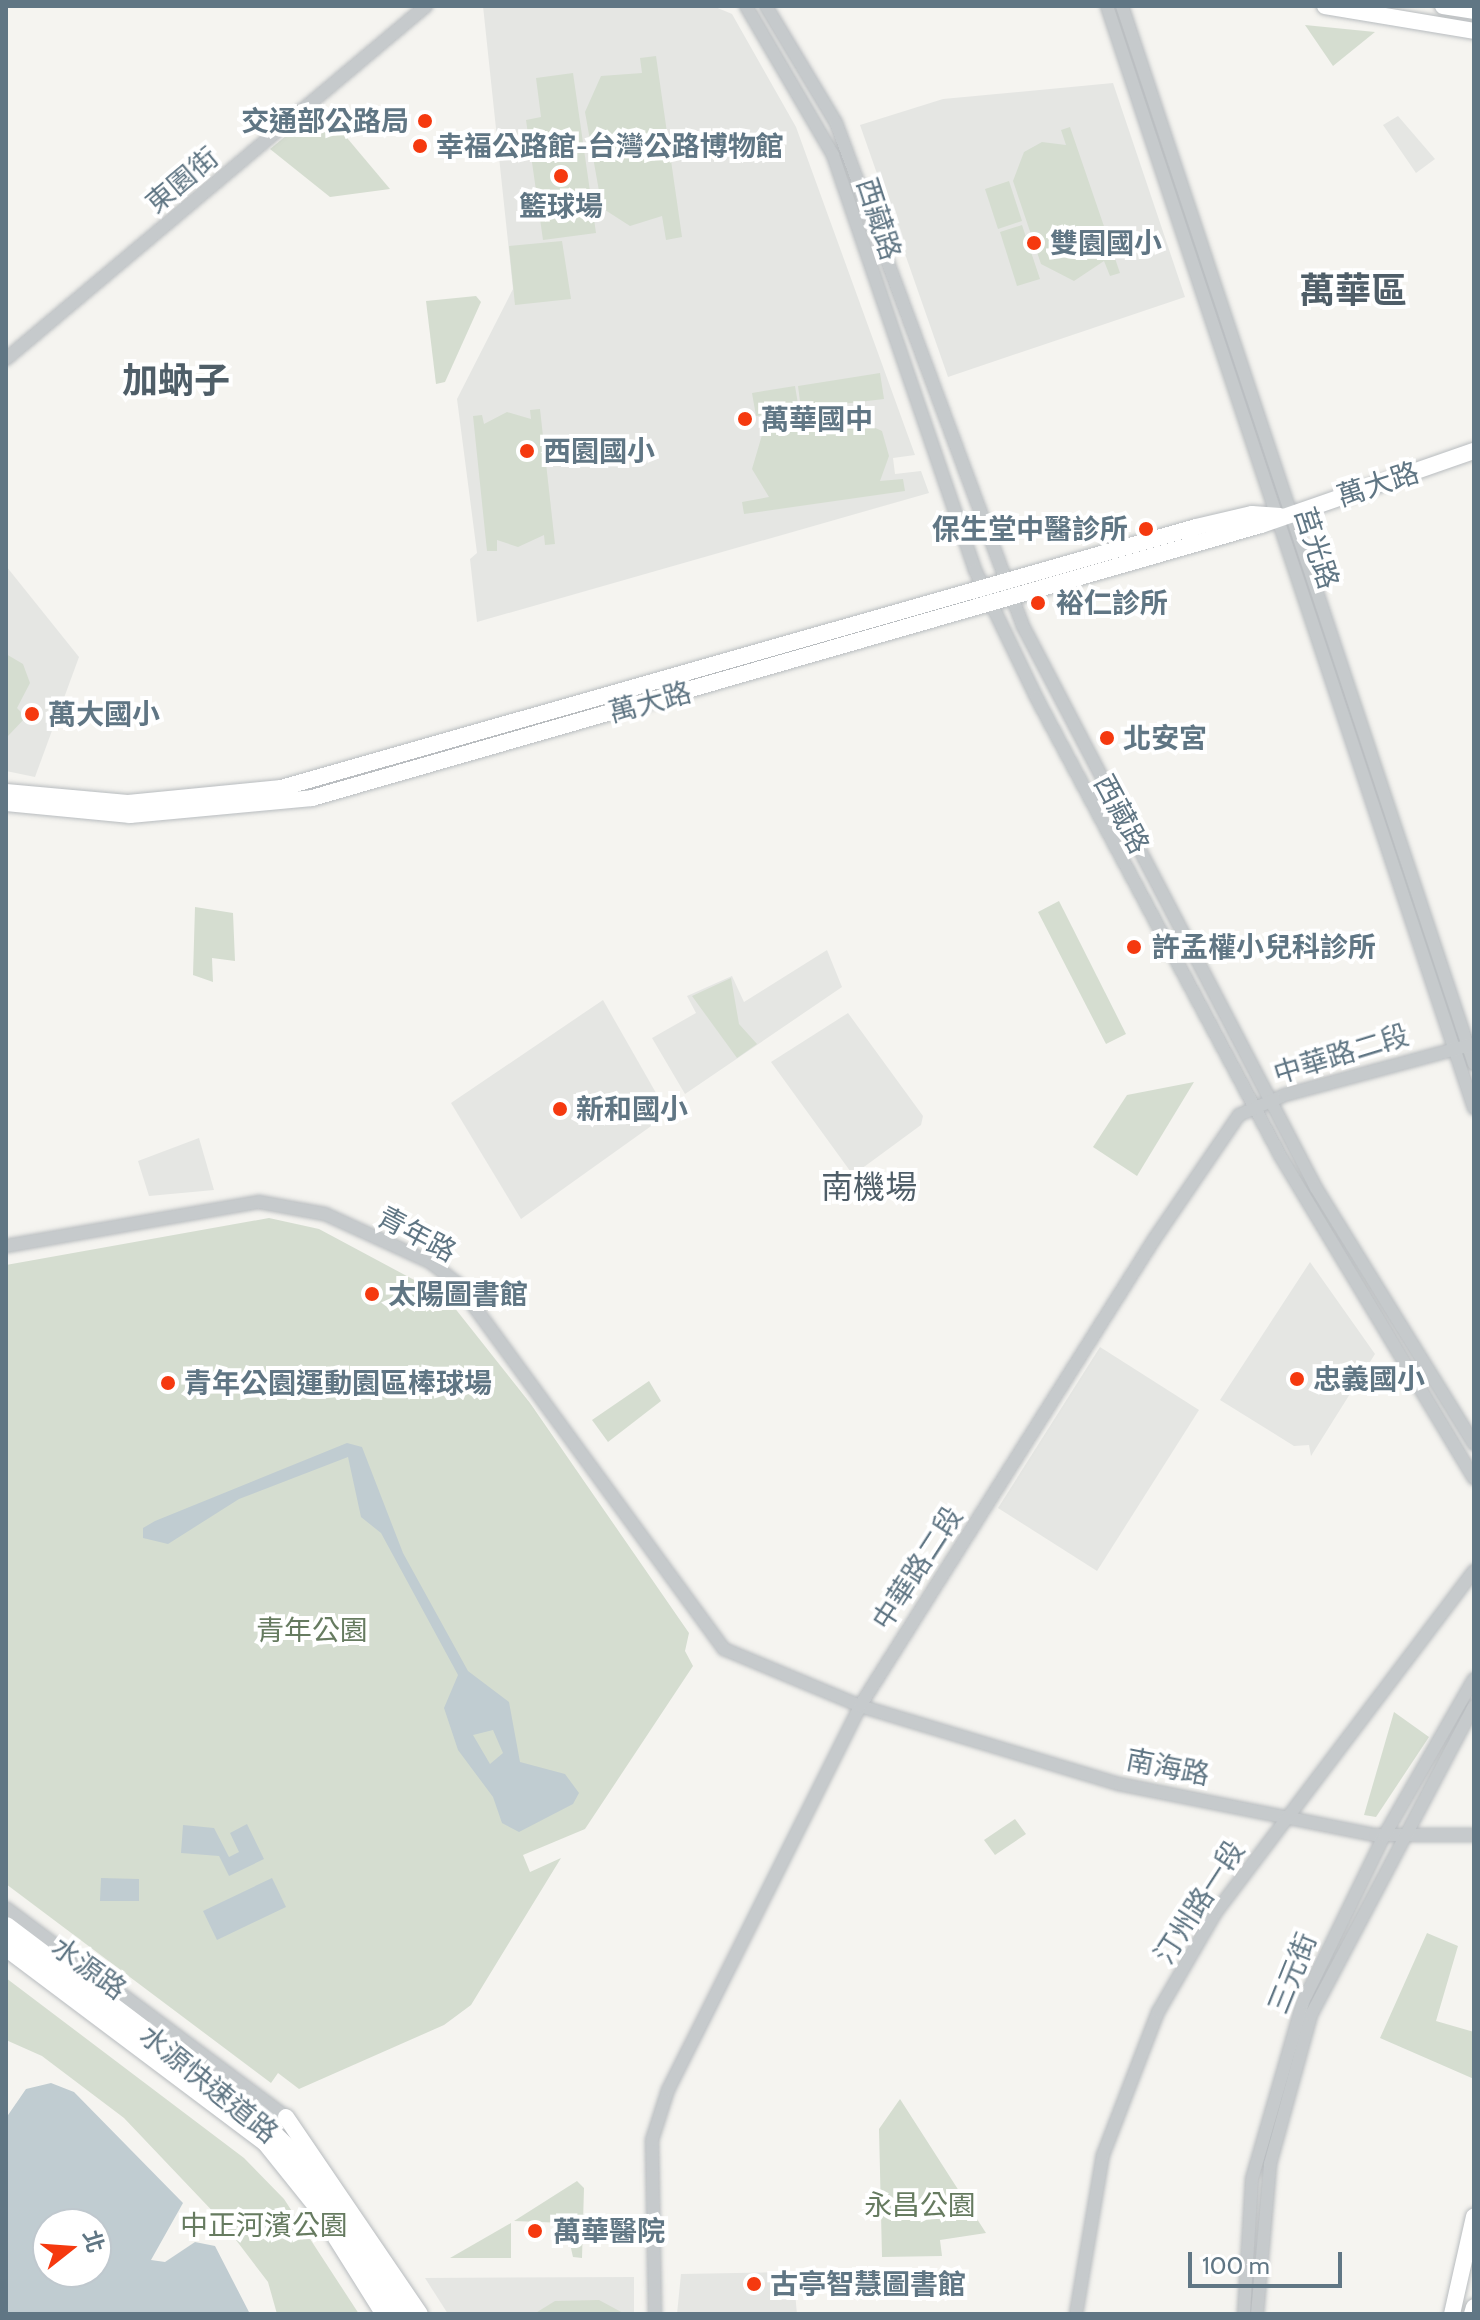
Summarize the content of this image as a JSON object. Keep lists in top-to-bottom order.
{
  "streets": {
    "highway": ["水源快速道路"],
    "main road": ["萬大路", "水源路"],
    "street": [
      "東園街",
      "西藏路",
      "莒光路",
      "中華路二段",
      "青年路",
      "南海路",
      "汀州路一段",
      "三元街"
    ]
  },
  "crossings": [
    ["西藏路", "萬大路"],
    ["西藏路", "中華路二段"],
    ["萬大路", "莒光路"],
    ["莒光路", "中華路二段"],
    ["中華路二段", "南海路"],
    ["青年路", "南海路"],
    ["南海路", "汀州路一段"],
    ["南海路", "三元街"]
  ],
  "districts": ["萬華區", "加蚋子", "南機場"],
  "parks": ["青年公園", "永昌公園", "中正河濱公園"],
  "places": [
    "交通部公路局",
    "幸福公路館-台灣公路博物館",
    "籃球場",
    "雙園國小",
    "萬華國中",
    "西園國小",
    "保生堂中醫診所",
    "裕仁診所",
    "萬大國小",
    "北安宮",
    "許孟權小兒科診所",
    "新和國小",
    "太陽圖書館",
    "忠義國小",
    "青年公園運動園區棒球場",
    "萬華醫院",
    "古亭智慧圖書館"
  ],
  "scale_bar": "100 m",
  "north": "right"
}
